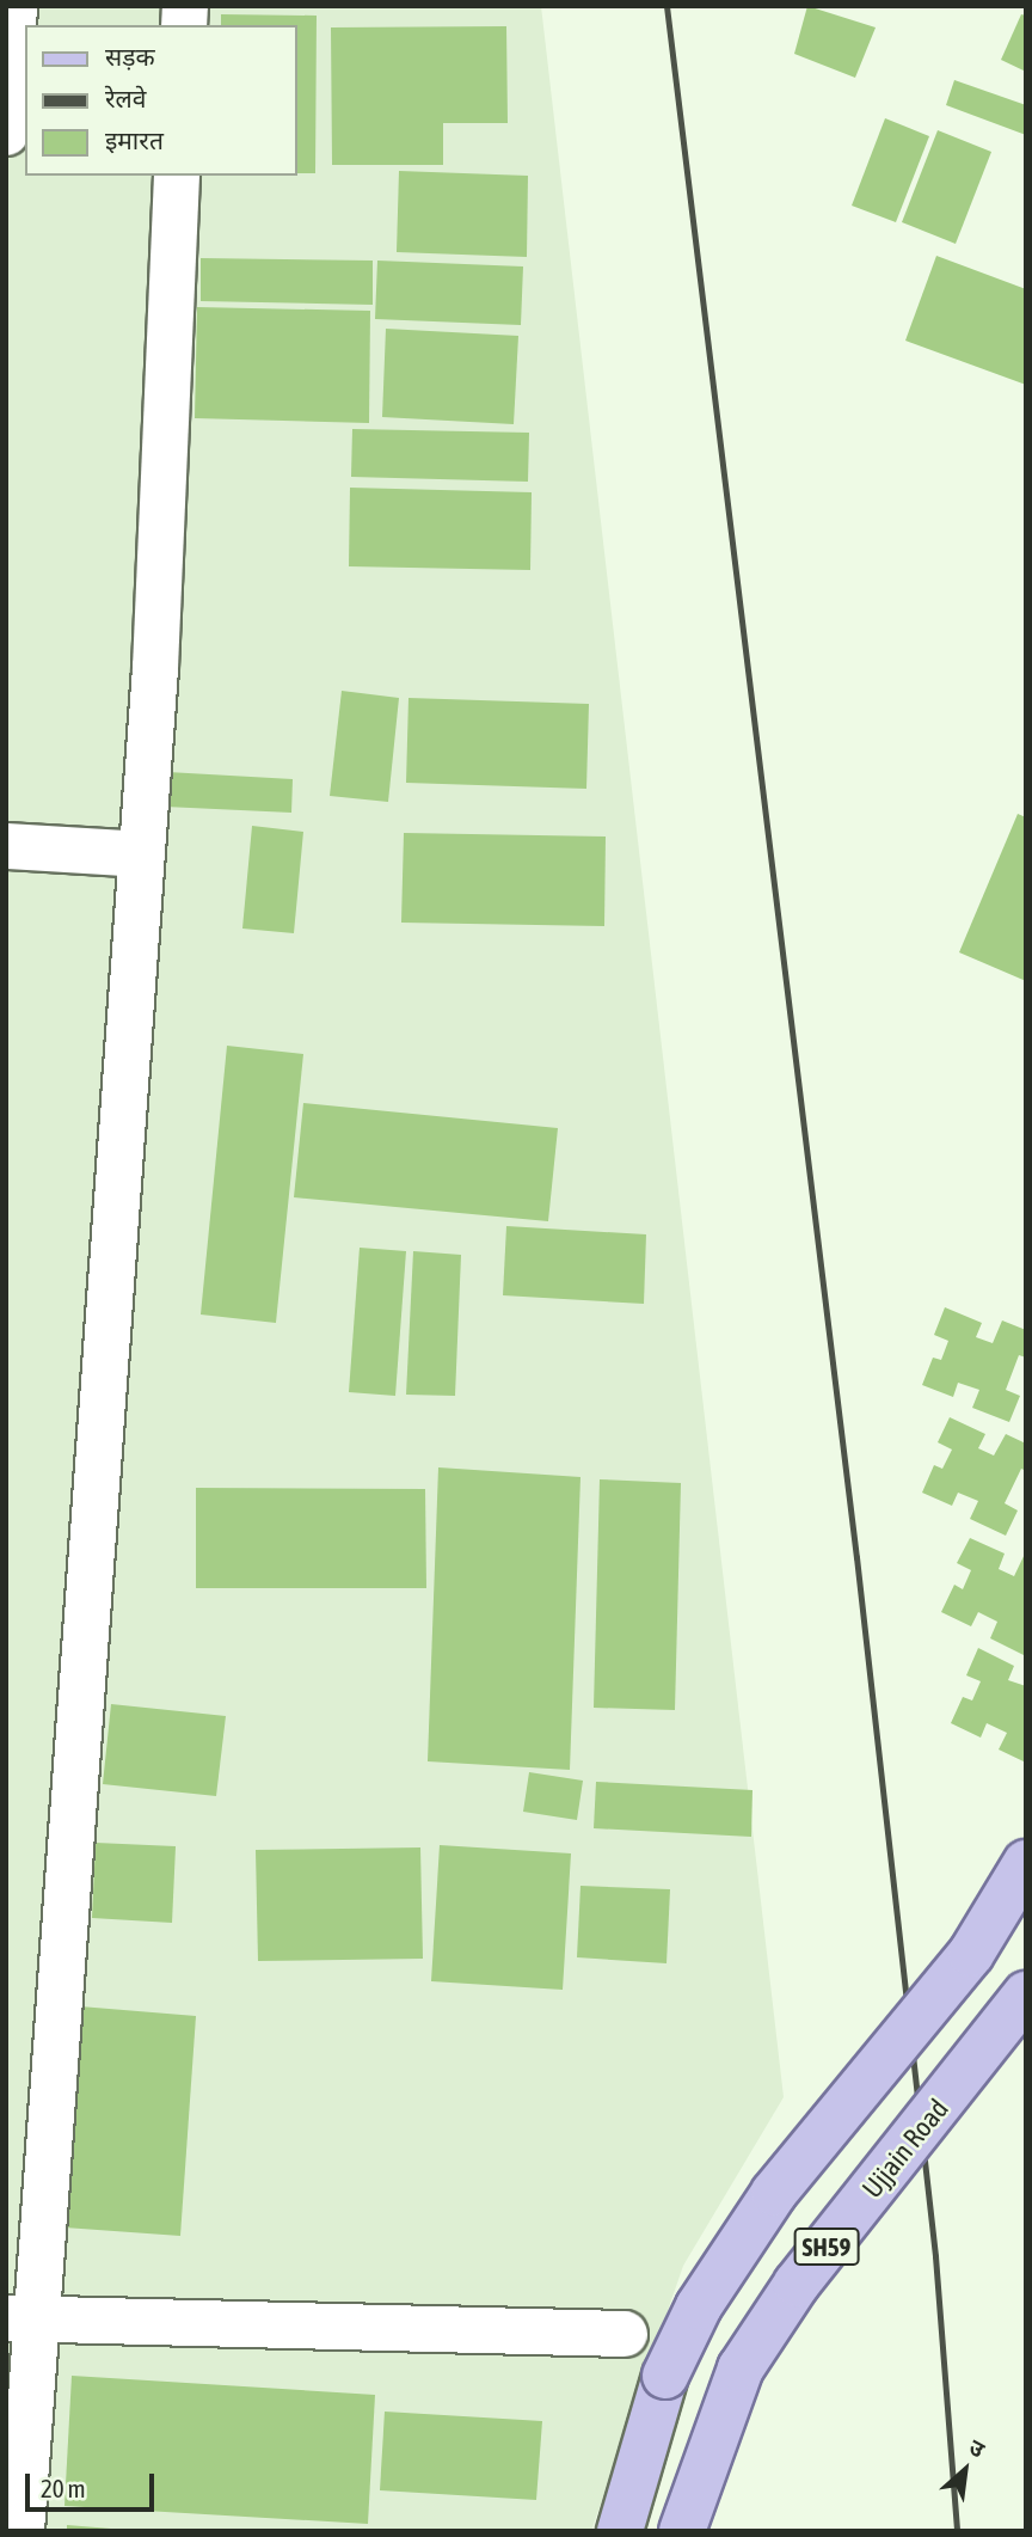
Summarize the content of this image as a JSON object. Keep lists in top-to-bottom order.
{
  "streets": {
    "main road": ["Ujjain Road", "SH59"]
  },
  "legend": ["सड़क", "रेलवे", "इमारत"],
  "scale_bar": "20 m",
  "north": "top right"
}
